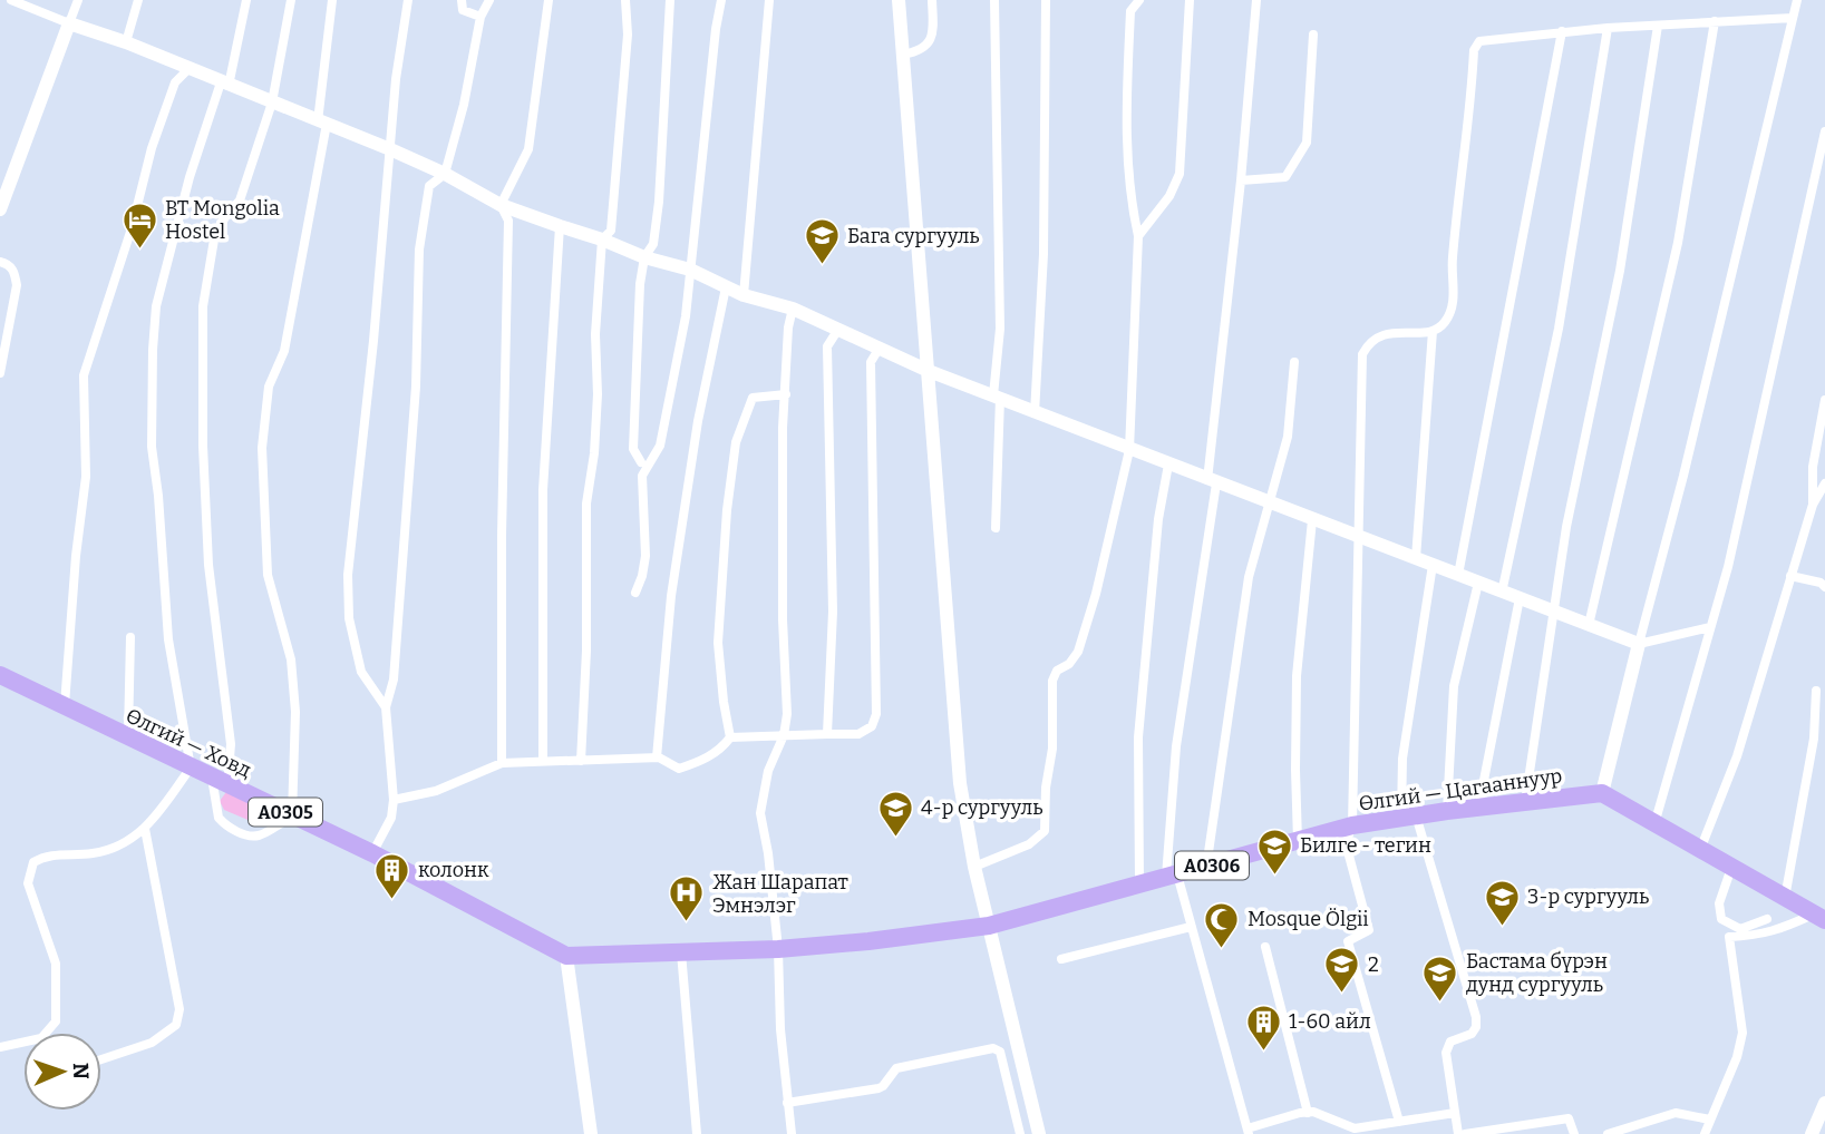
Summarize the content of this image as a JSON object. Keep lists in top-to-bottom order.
{
  "streets": {
    "highway": [
      "Өлгий — Ховд",
      "Өлгий — Цагааннуур",
      "A0305",
      "A0306"
    ]
  },
  "crossings": [
    ["Өлгий — Ховд", "Өлгий — Цагааннуур"]
  ],
  "places": {
    "hotel": ["BT Mongolia Hostel"],
    "school or university": [
      "Бага сургууль",
      "4-р сургууль",
      "Билге - тегин",
      "3-р сургууль",
      "2",
      "Бастама бүрэн дунд сургууль"
    ],
    "building": ["колонк", "1-60 айл"],
    "hospital": ["Жан Шарапат Эмнэлэг"],
    "mosque": ["Mosque Ölgii"]
  },
  "north": "right"
}
